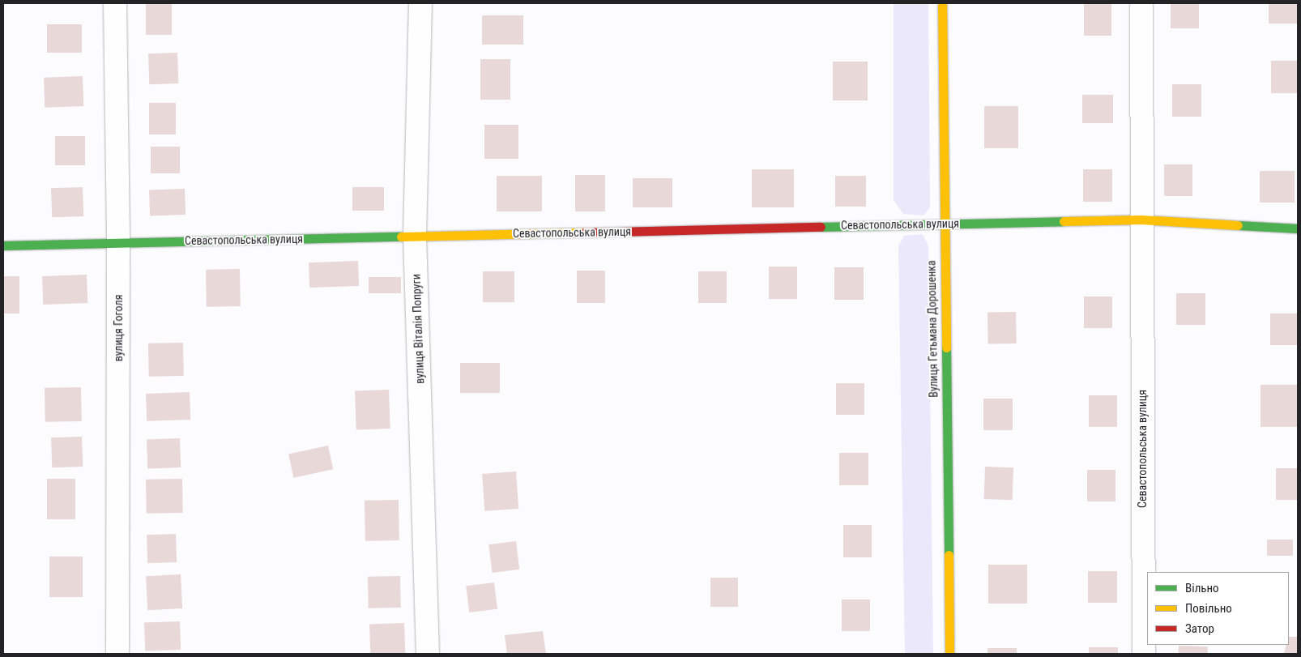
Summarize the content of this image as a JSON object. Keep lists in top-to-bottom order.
{
  "streets": {
    "street": [
      "Севастопольська вулиця",
      "вулиця Гоголя",
      "вулиця Віталія Попруги",
      "Вулиця Гетьмана Дорошенка"
    ]
  },
  "crossings": [
    ["Севастопольська вулиця", "вулиця Гоголя"],
    ["Севастопольська вулиця", "вулиця Віталія Попруги"],
    ["Севастопольська вулиця", "Вулиця Гетьмана Дорошенка"]
  ],
  "legend": ["Вільно", "Повільно", "Затор"]
}
